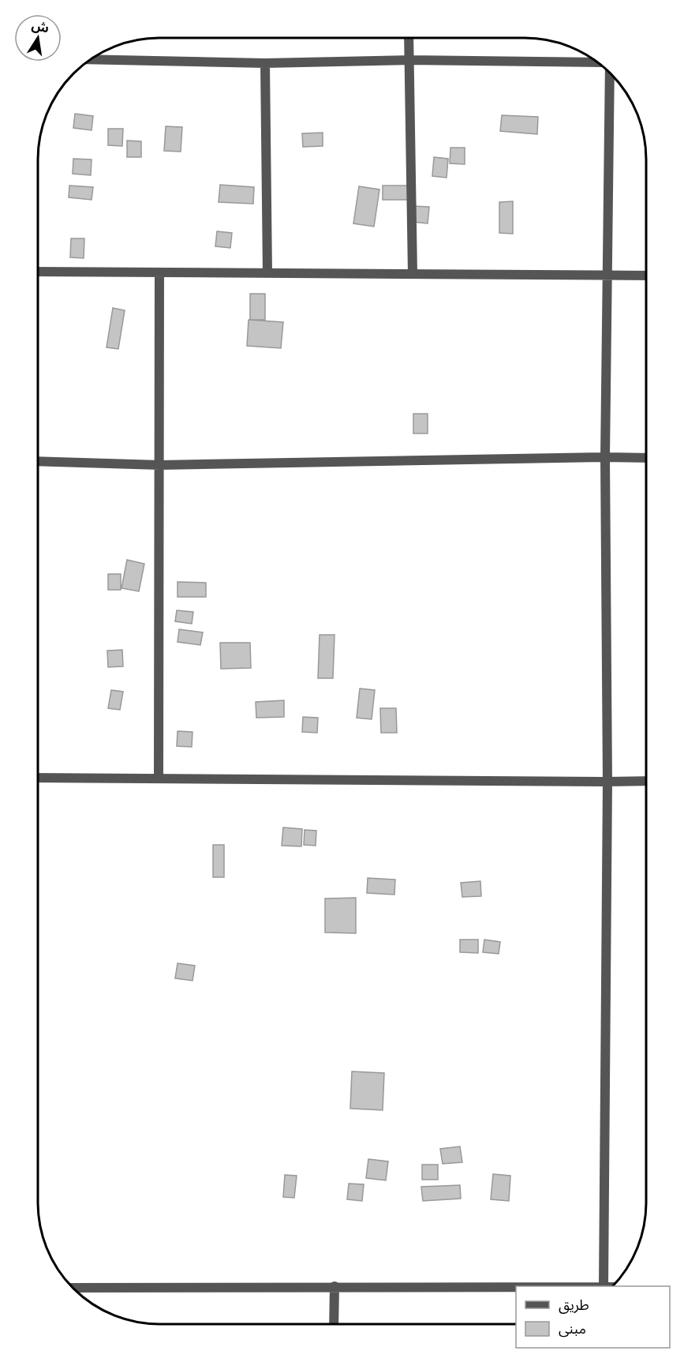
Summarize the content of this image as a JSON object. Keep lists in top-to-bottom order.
{
  "legend": ["طريق", "مبنى"],
  "north": "top"
}
